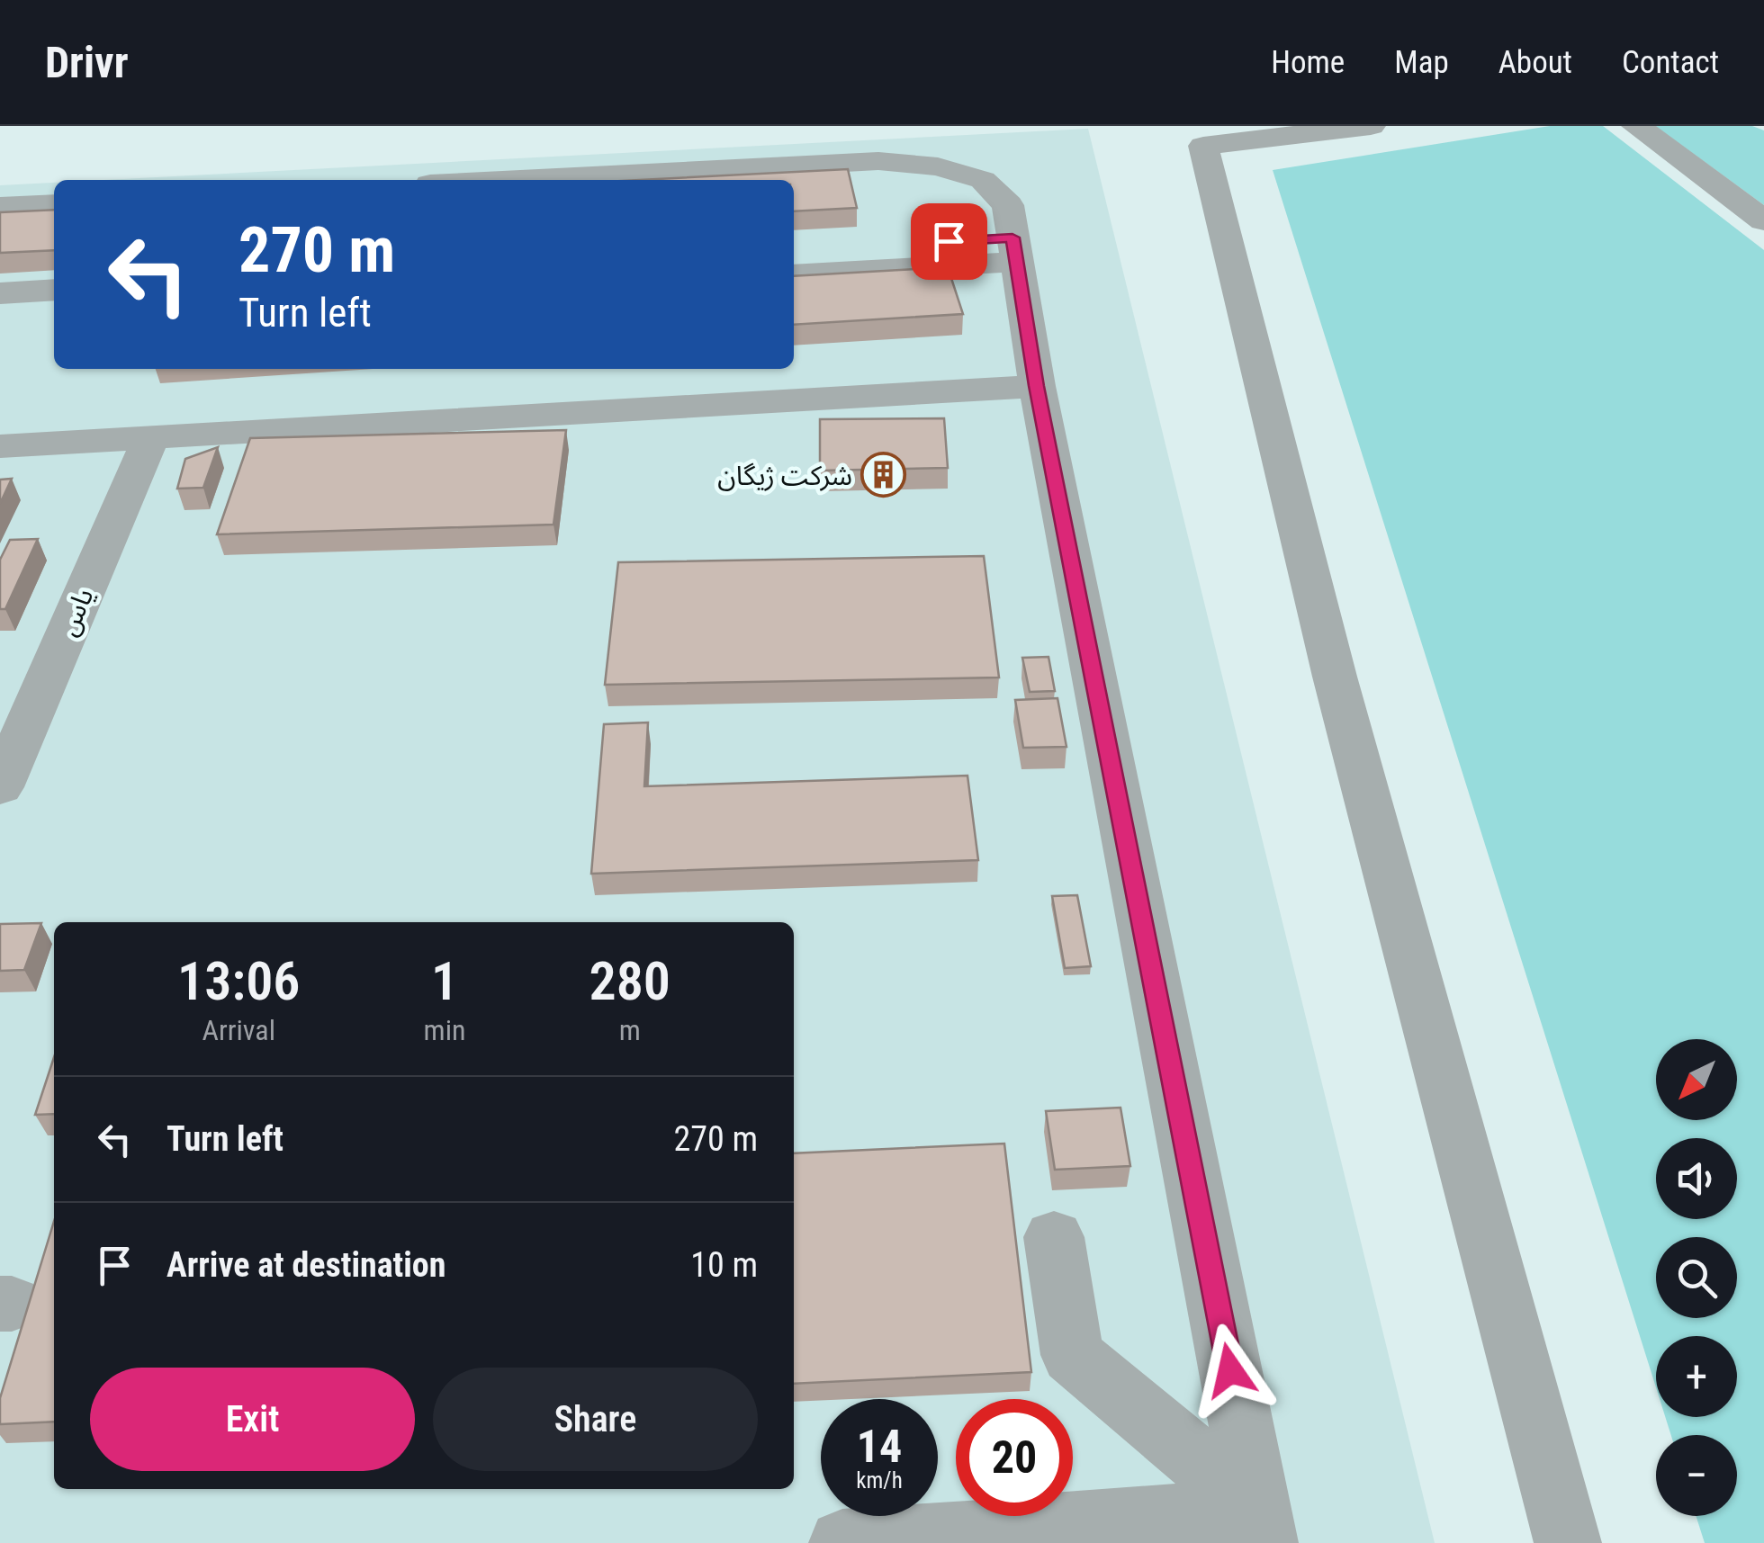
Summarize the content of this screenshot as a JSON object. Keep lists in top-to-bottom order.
{
  "streets": {
    "street": ["یاس"]
  },
  "places": {
    "building": ["شرکت ژیگان"]
  },
  "north": "bottom left",
  "page": {
    "header": "Drivr",
    "nav": [
      "Home",
      "Map",
      "About",
      "Contact"
    ],
    "turn": ["270 m", "Turn left"],
    "eta": [
      "13:06",
      "Arrival",
      "1",
      "min",
      "280",
      "m"
    ],
    "map_buttons": ["+", "−"],
    "list": [
      {
        "name": "Turn left",
        "value": "270 m"
      },
      {
        "name": "Arrive at destination",
        "value": "10 m"
      }
    ],
    "buttons": ["Exit", "Share"],
    "speed": "14 km/h",
    "limit": "20"
  }
}
